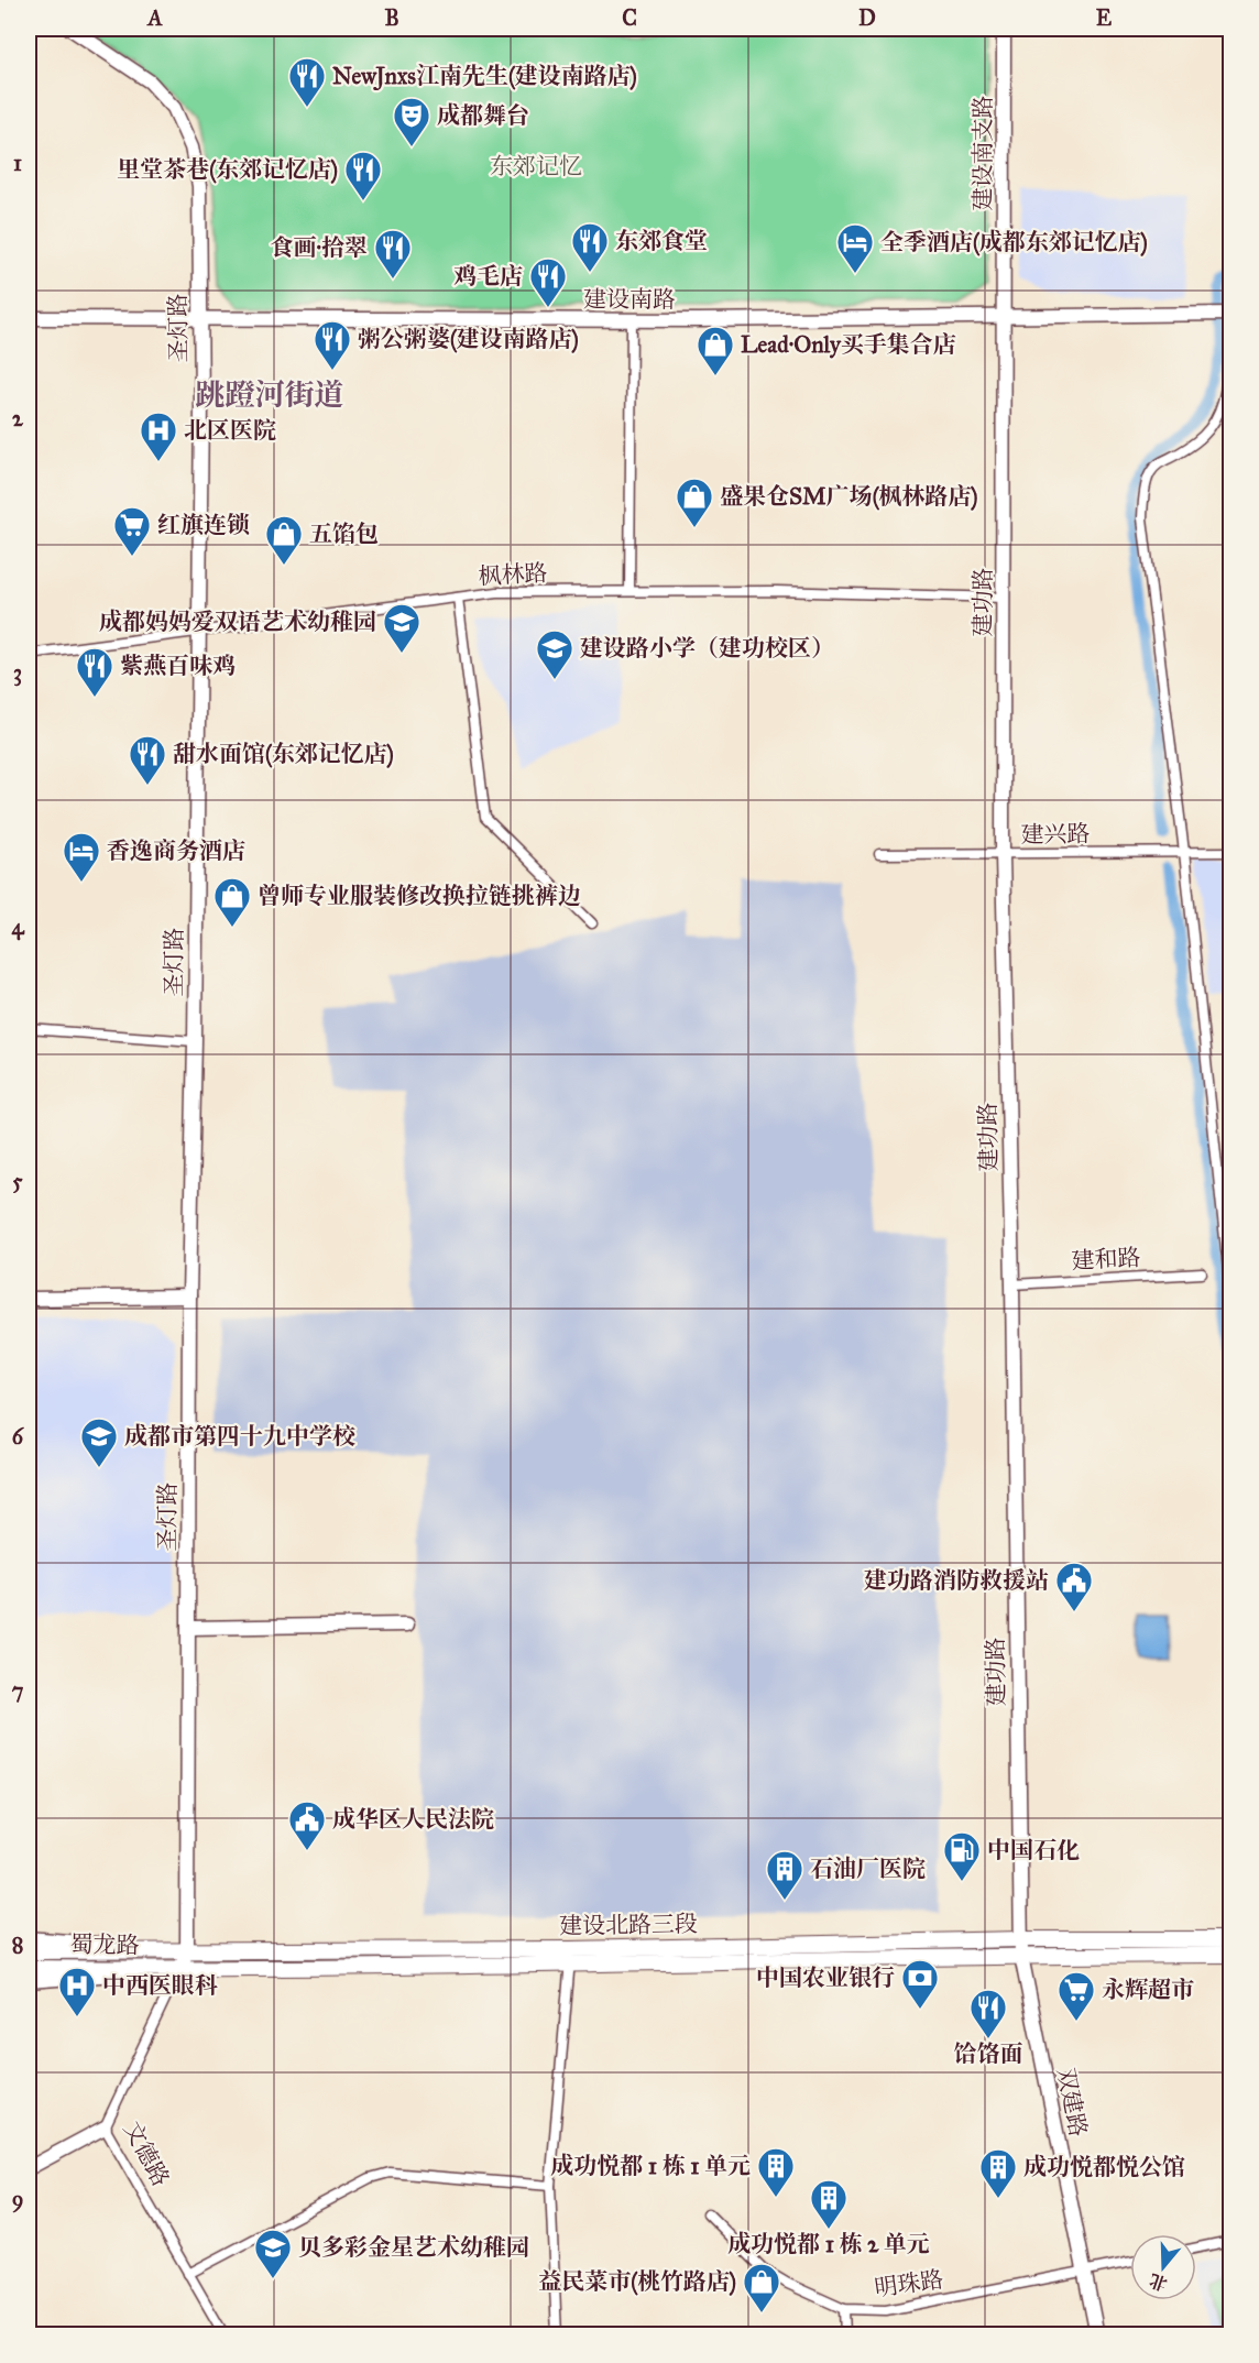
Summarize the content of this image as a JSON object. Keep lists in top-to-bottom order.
{
  "streets": {
    "main road": ["建设北路三段", "蜀龙路"],
    "street": [
      "建设南支路",
      "建设南路",
      "圣灯路",
      "枫林路",
      "建功路",
      "建兴路",
      "建和路",
      "双建路",
      "文德路",
      "明珠路"
    ]
  },
  "crossings": [
    ["建设南支路", "建设南路"],
    ["建设南支路", "建功路"],
    ["建设南路", "圣灯路"],
    ["建设南路", "建功路"],
    ["圣灯路", "枫林路"],
    ["圣灯路", "建设北路三段"],
    ["圣灯路", "文德路"],
    ["枫林路", "建功路"],
    ["建功路", "建兴路"],
    ["建功路", "建和路"],
    ["建功路", "建设北路三段"],
    ["建功路", "双建路"],
    ["建设北路三段", "蜀龙路"],
    ["建设北路三段", "双建路"],
    ["建设北路三段", "文德路"],
    ["蜀龙路", "文德路"],
    ["双建路", "明珠路"]
  ],
  "districts": ["跳蹬河街道"],
  "parks": ["东郊记忆"],
  "places": {
    "restaurant": [
      "NewJnxs江南先生(建设南路店)",
      "里堂茶巷(东郊记忆店)",
      "东郊食堂",
      "食画·拾翠",
      "鸡毛店",
      "粥公粥婆(建设南路店)",
      "紫燕百味鸡",
      "甜水面馆(东郊记忆店)",
      "饸饹面"
    ],
    "theatre": ["成都舞台"],
    "hotel": ["全季酒店(成都东郊记忆店)", "香逸商务酒店"],
    "shop": [
      "Lead·Only买手集合店",
      "盛果仓SM广场(枫林路店)",
      "五馅包",
      "曾师专业服装修改换拉链挑裤边",
      "益民菜市(桃竹路店)"
    ],
    "hospital": ["北区医院", "中西医眼科"],
    "supermarket": ["红旗连锁", "永辉超市"],
    "school or university": [
      "成都妈妈爱双语艺术幼稚园",
      "建设路小学（建功校区）",
      "成都市第四十九中学校",
      "贝多彩金星艺术幼稚园"
    ],
    "public building": ["建功路消防救援站", "成华区人民法院"],
    "fuel station": ["中国石化"],
    "building": [
      "石油厂医院",
      "成功悦都 1 栋 1 单元",
      "成功悦都悦公馆",
      "成功悦都 1 栋 2 单元"
    ],
    "bank": ["中国农业银行"]
  },
  "north": "bottom",
  "grid": {
    "columns": [
      "A",
      "B",
      "C",
      "D",
      "E"
    ],
    "rows": [
      "1",
      "2",
      "3",
      "4",
      "5",
      "6",
      "7",
      "8",
      "9"
    ]
  }
}
